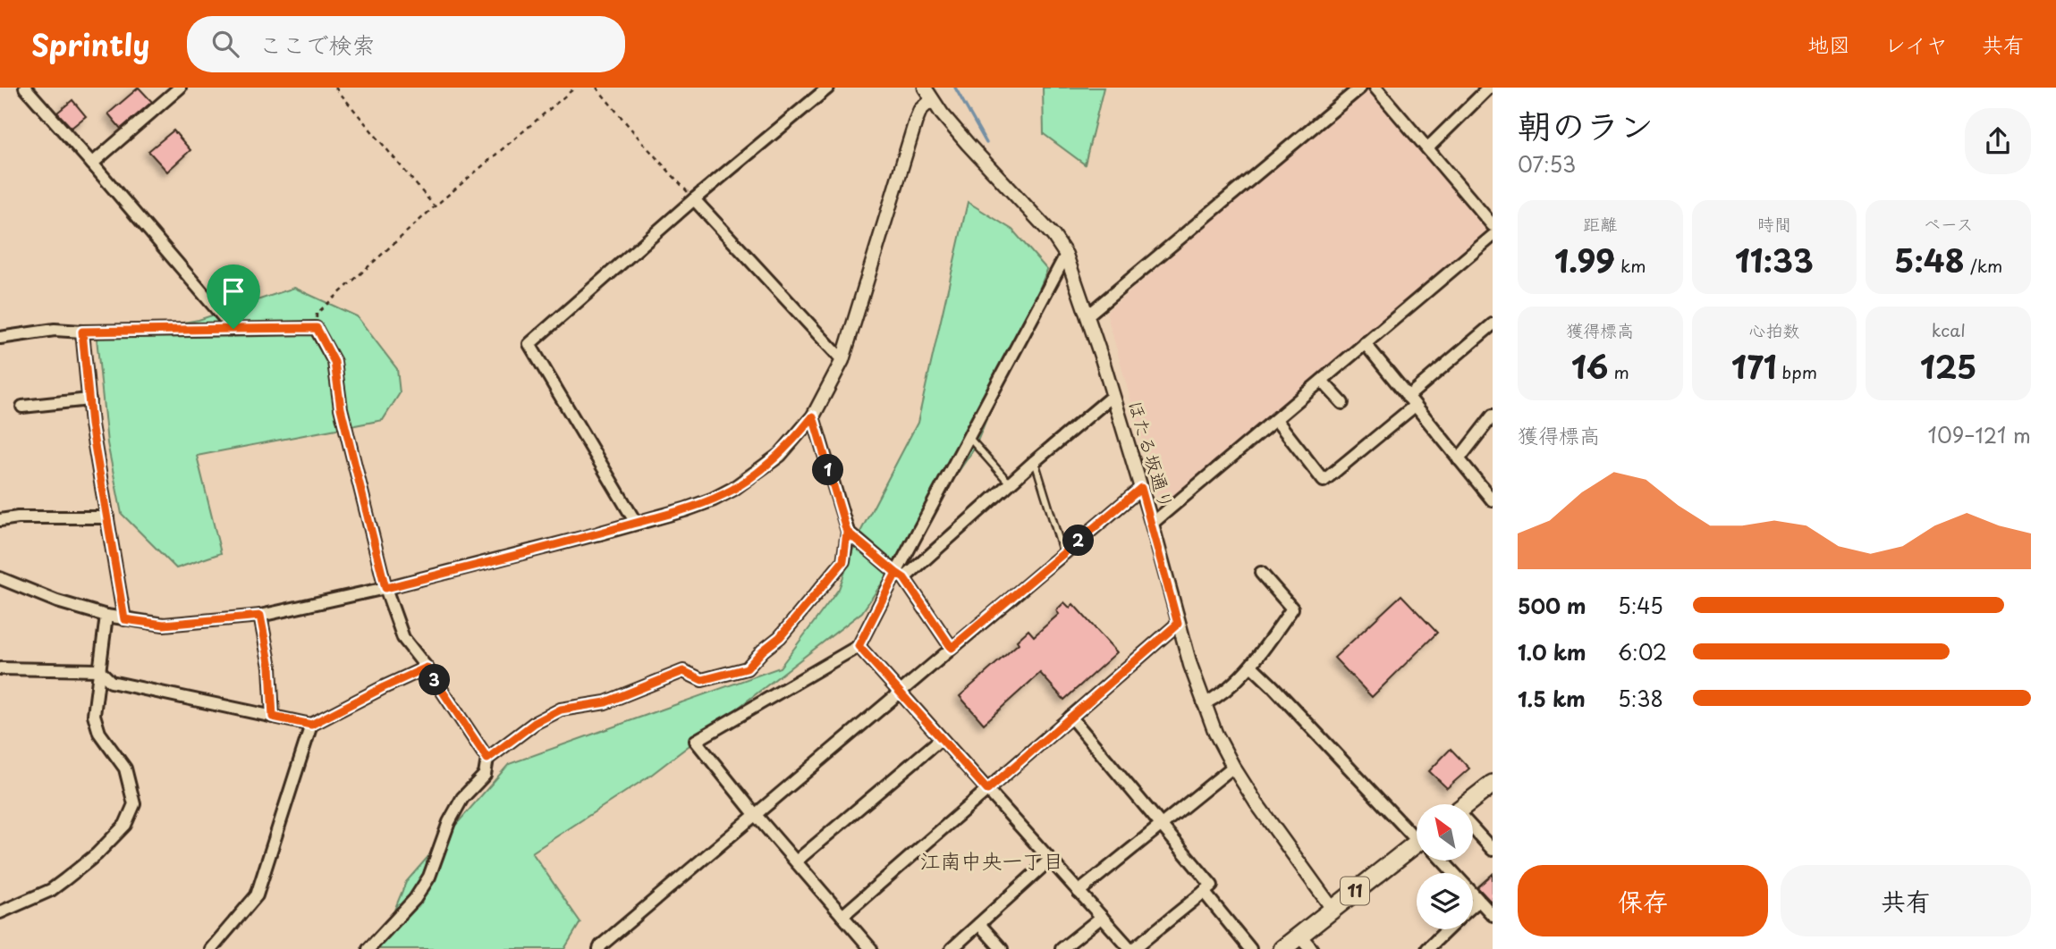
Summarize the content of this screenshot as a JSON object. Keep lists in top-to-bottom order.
{
  "streets": {
    "main road": ["11"],
    "street": ["ほたる坂通り"]
  },
  "crossings": [
    ["ほたる坂通り", "11"]
  ],
  "districts": ["江南中央一丁目"],
  "north": "top left",
  "page": {
    "header": "Sprintly",
    "search": "ここで検索",
    "nav": ["地図", "レイヤ", "共有"],
    "heading": ["朝のラン", "07:53"],
    "stats": [
      ["距離", "1.99 km"],
      ["時間", "11:33"],
      ["ペース", "5:48 /km"],
      ["獲得標高", "16 m"],
      ["心拍数", "171 bpm"],
      ["kcal", "125"]
    ],
    "chart": ["獲得標高", "109–121 m"],
    "pins": ["1", "2", "3"],
    "list": [
      {
        "name": "500 m",
        "note": "5:45"
      },
      {
        "name": "1.0 km",
        "note": "6:02"
      },
      {
        "name": "1.5 km",
        "note": "5:38"
      }
    ],
    "buttons": ["保存", "共有"]
  }
}
